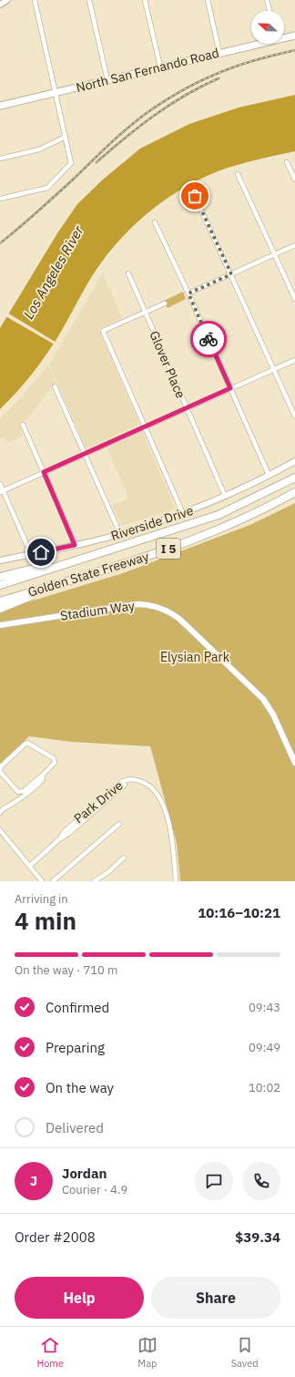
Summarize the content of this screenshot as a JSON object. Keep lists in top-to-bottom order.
{
  "streets": {
    "highway": ["I 5", "Golden State Freeway"],
    "main road": ["North San Fernando Road", "Riverside Drive", "Stadium Way"],
    "street": ["Glover Place", "Park Drive"]
  },
  "crossings": [
    ["Glover Place", "Riverside Drive"]
  ],
  "water": ["Los Angeles River"],
  "parks": ["Elysian Park"],
  "north": "left",
  "page": {
    "heading": ["4 min", "Arriving in", "10:16–10:21"],
    "panel": [
      "Jordan",
      "Courier · 4.9",
      "Order #2008",
      "$39.34"
    ],
    "bar": "On the way · 710 m",
    "list": [
      ["Confirmed", "09:43"],
      ["Preparing", "09:49"],
      ["On the way", "10:02"],
      "Delivered"
    ],
    "round": "J",
    "buttons": ["Help", "Share"],
    "tabs": ["Home", "Map", "Saved"]
  }
}
